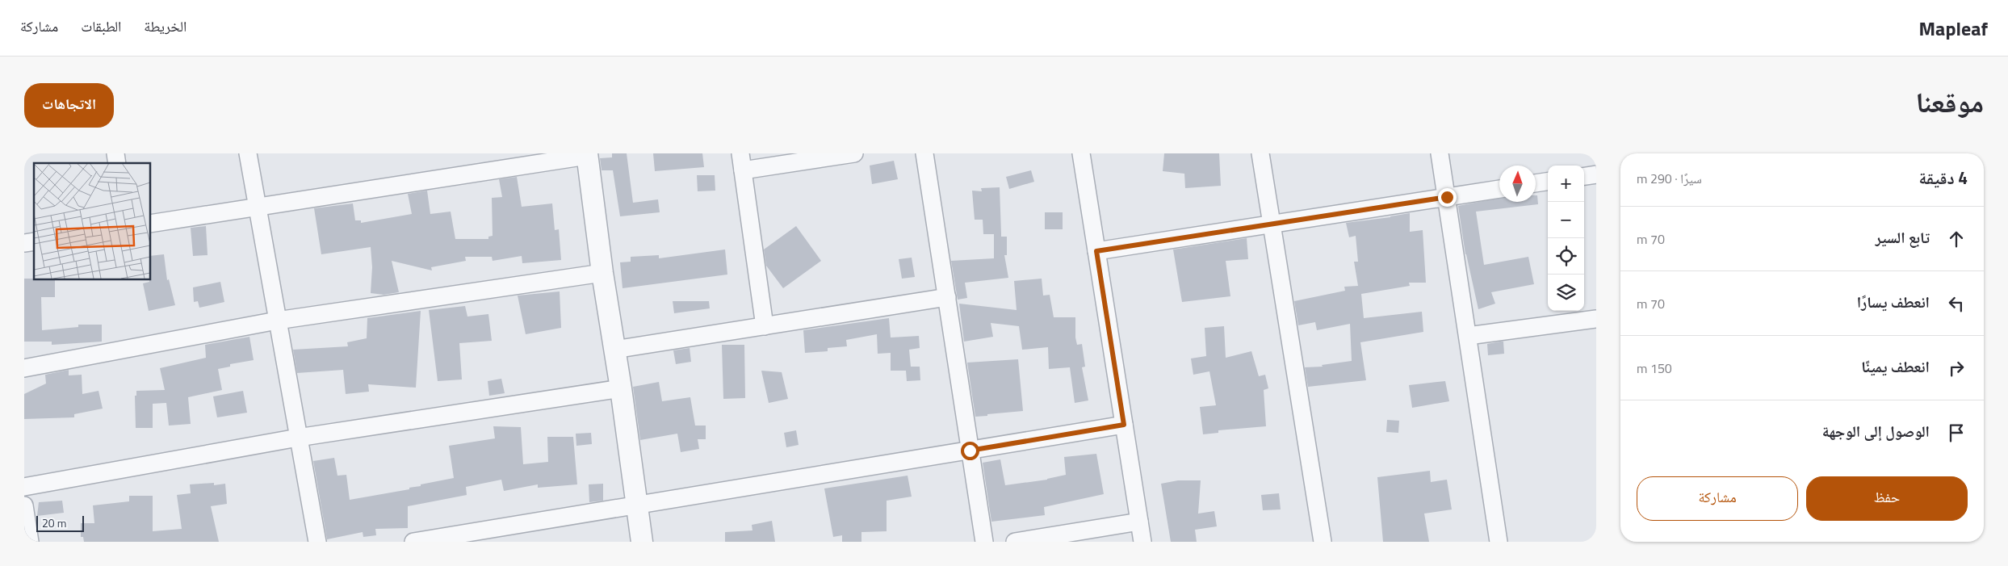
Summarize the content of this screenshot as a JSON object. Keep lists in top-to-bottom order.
{
  "scale_bar": "20 m",
  "north": "top",
  "page": {
    "header": "Mapleaf",
    "nav": ["الخريطة", "الطبقات", "مشاركة"],
    "title": "موقعنا",
    "buttons": [
      "الاتجاهات",
      ["حفظ", "مشاركة"]
    ],
    "heading": ["4 دقيقة", "سيرًا · 290 m"],
    "map_buttons": ["+", "−"],
    "list": [
      ["تابع السير", "70 m"],
      ["انعطف يسارًا", "70 m"],
      ["انعطف يمينًا", "150 m"],
      "الوصول إلى الوجهة"
    ],
    "scale": "20 m"
  }
}
